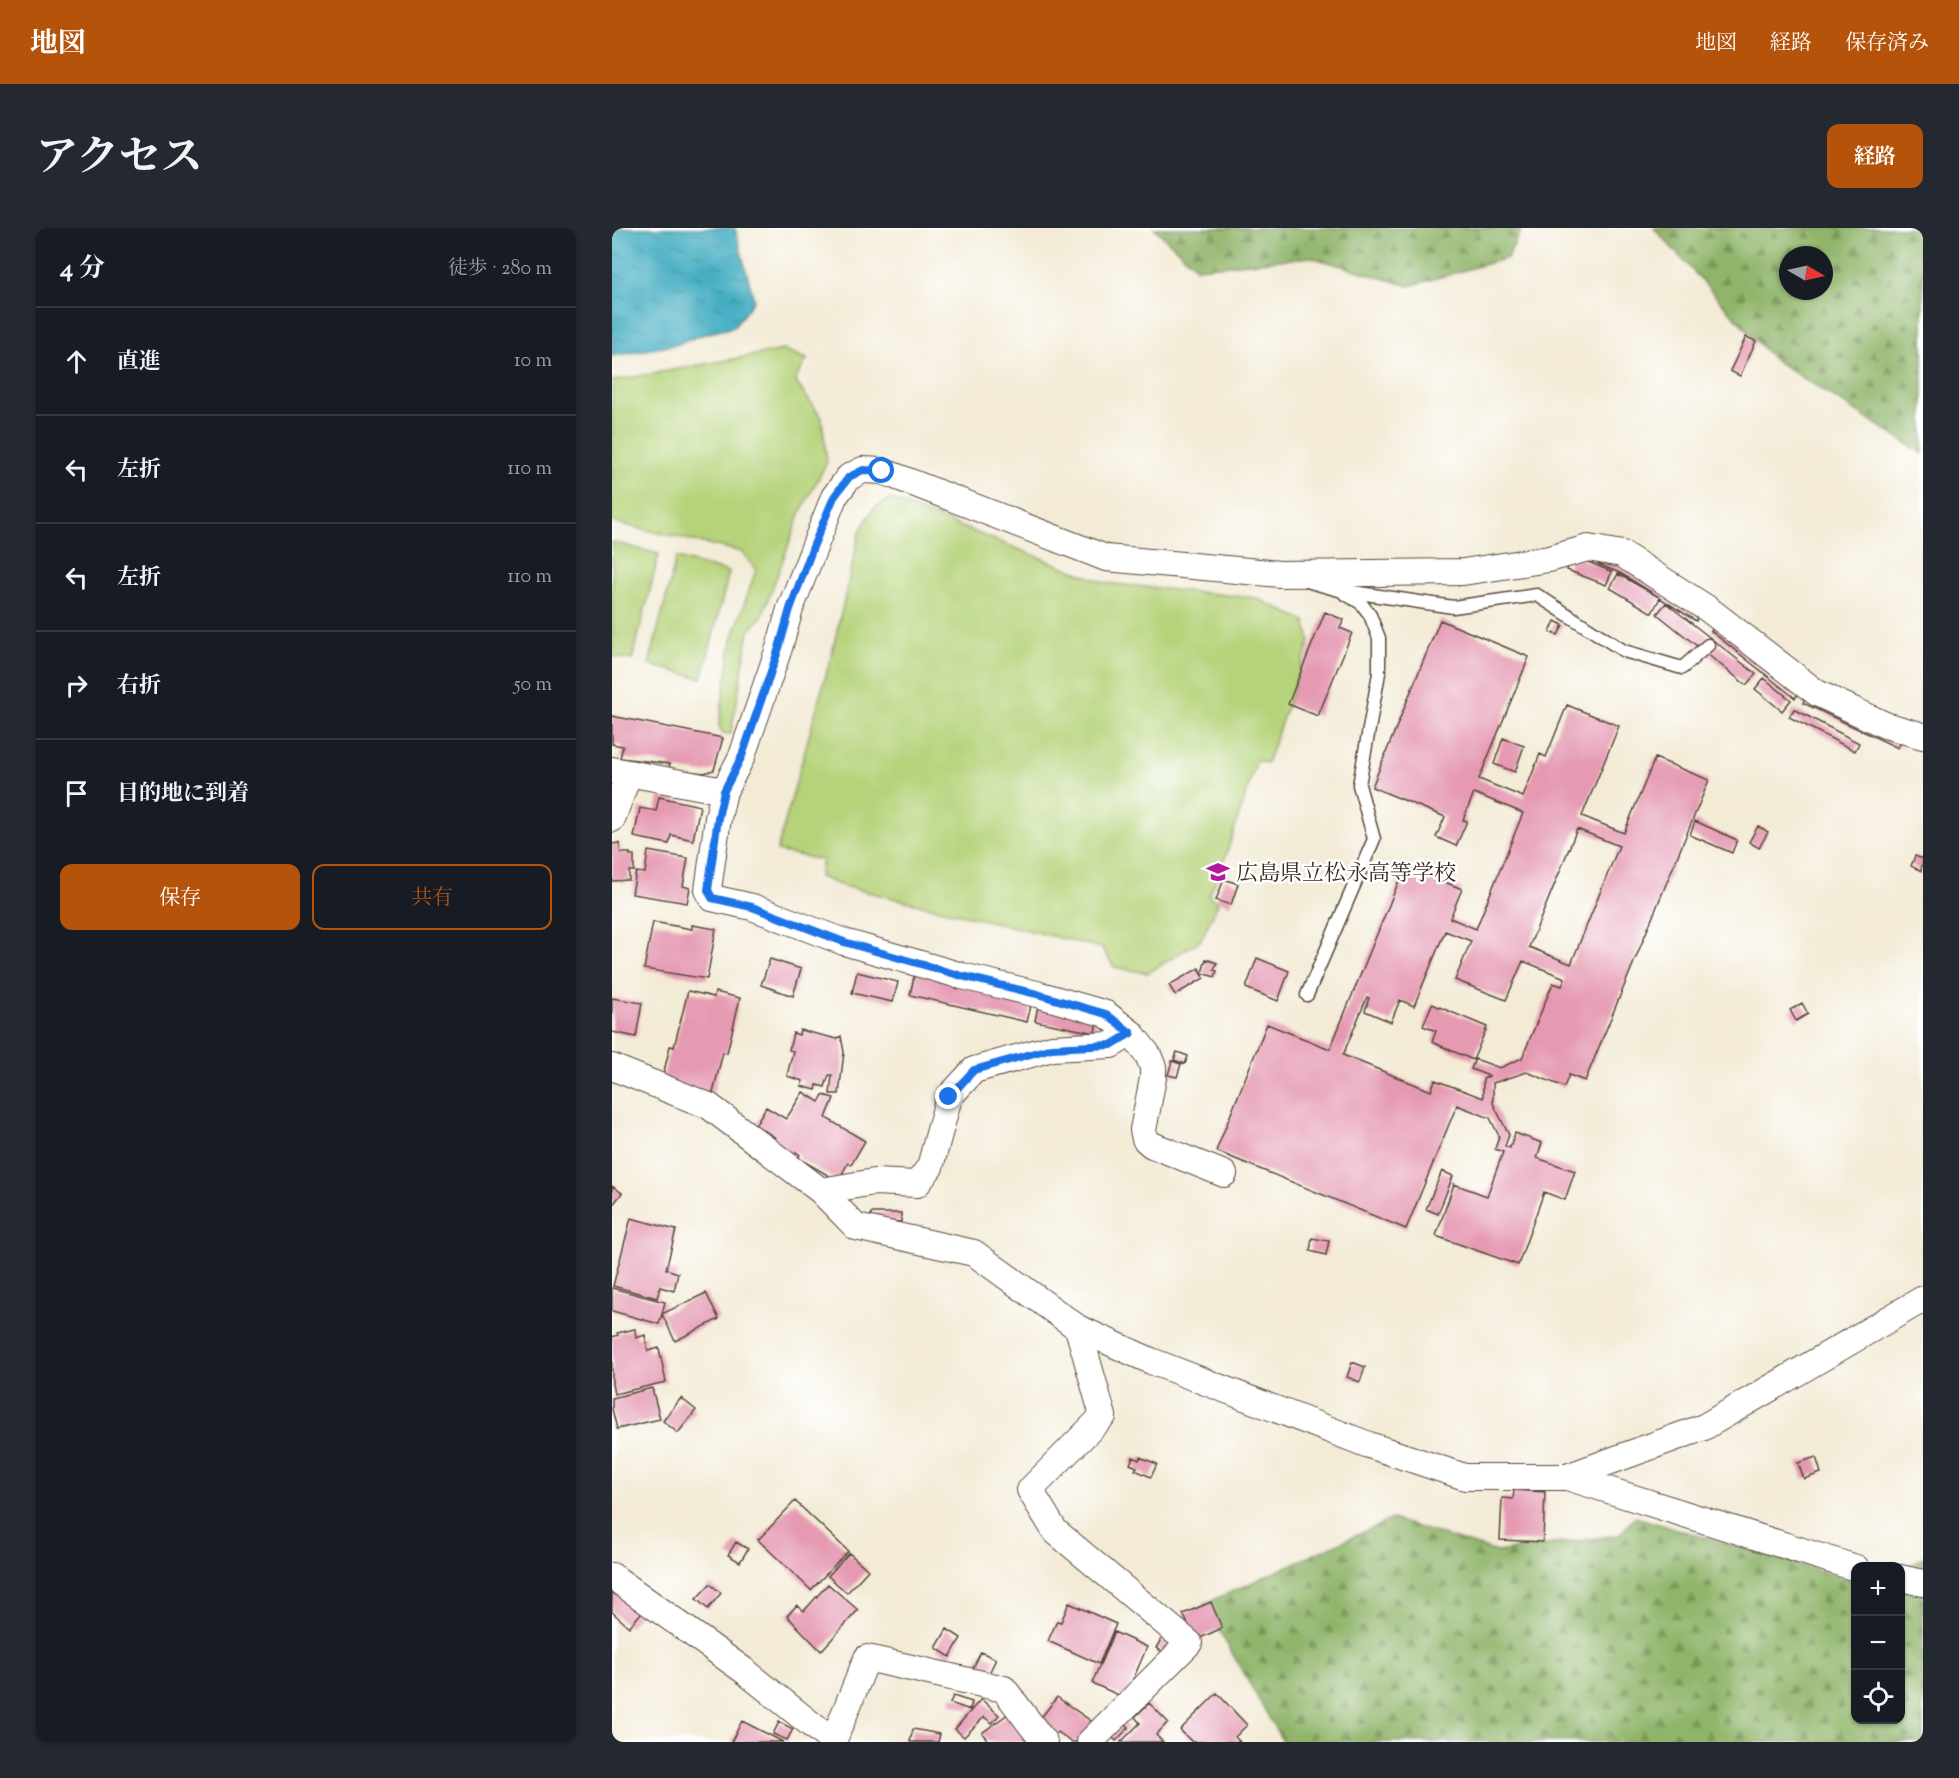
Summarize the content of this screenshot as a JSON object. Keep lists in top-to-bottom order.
{
  "places": {
    "school or university": ["広島県立松永高等学校"]
  },
  "north": "right",
  "page": {
    "header": "地図",
    "nav": ["地図", "経路", "保存済み"],
    "title": "アクセス",
    "buttons": [
      "経路",
      ["保存", "共有"]
    ],
    "heading": ["4 分", "徒歩 · 280 m"],
    "list": [
      ["直進", "10 m"],
      ["左折", "110 m"],
      ["左折", "110 m"],
      ["右折", "50 m"],
      "目的地に到着"
    ],
    "map_buttons": ["+", "−"]
  }
}
